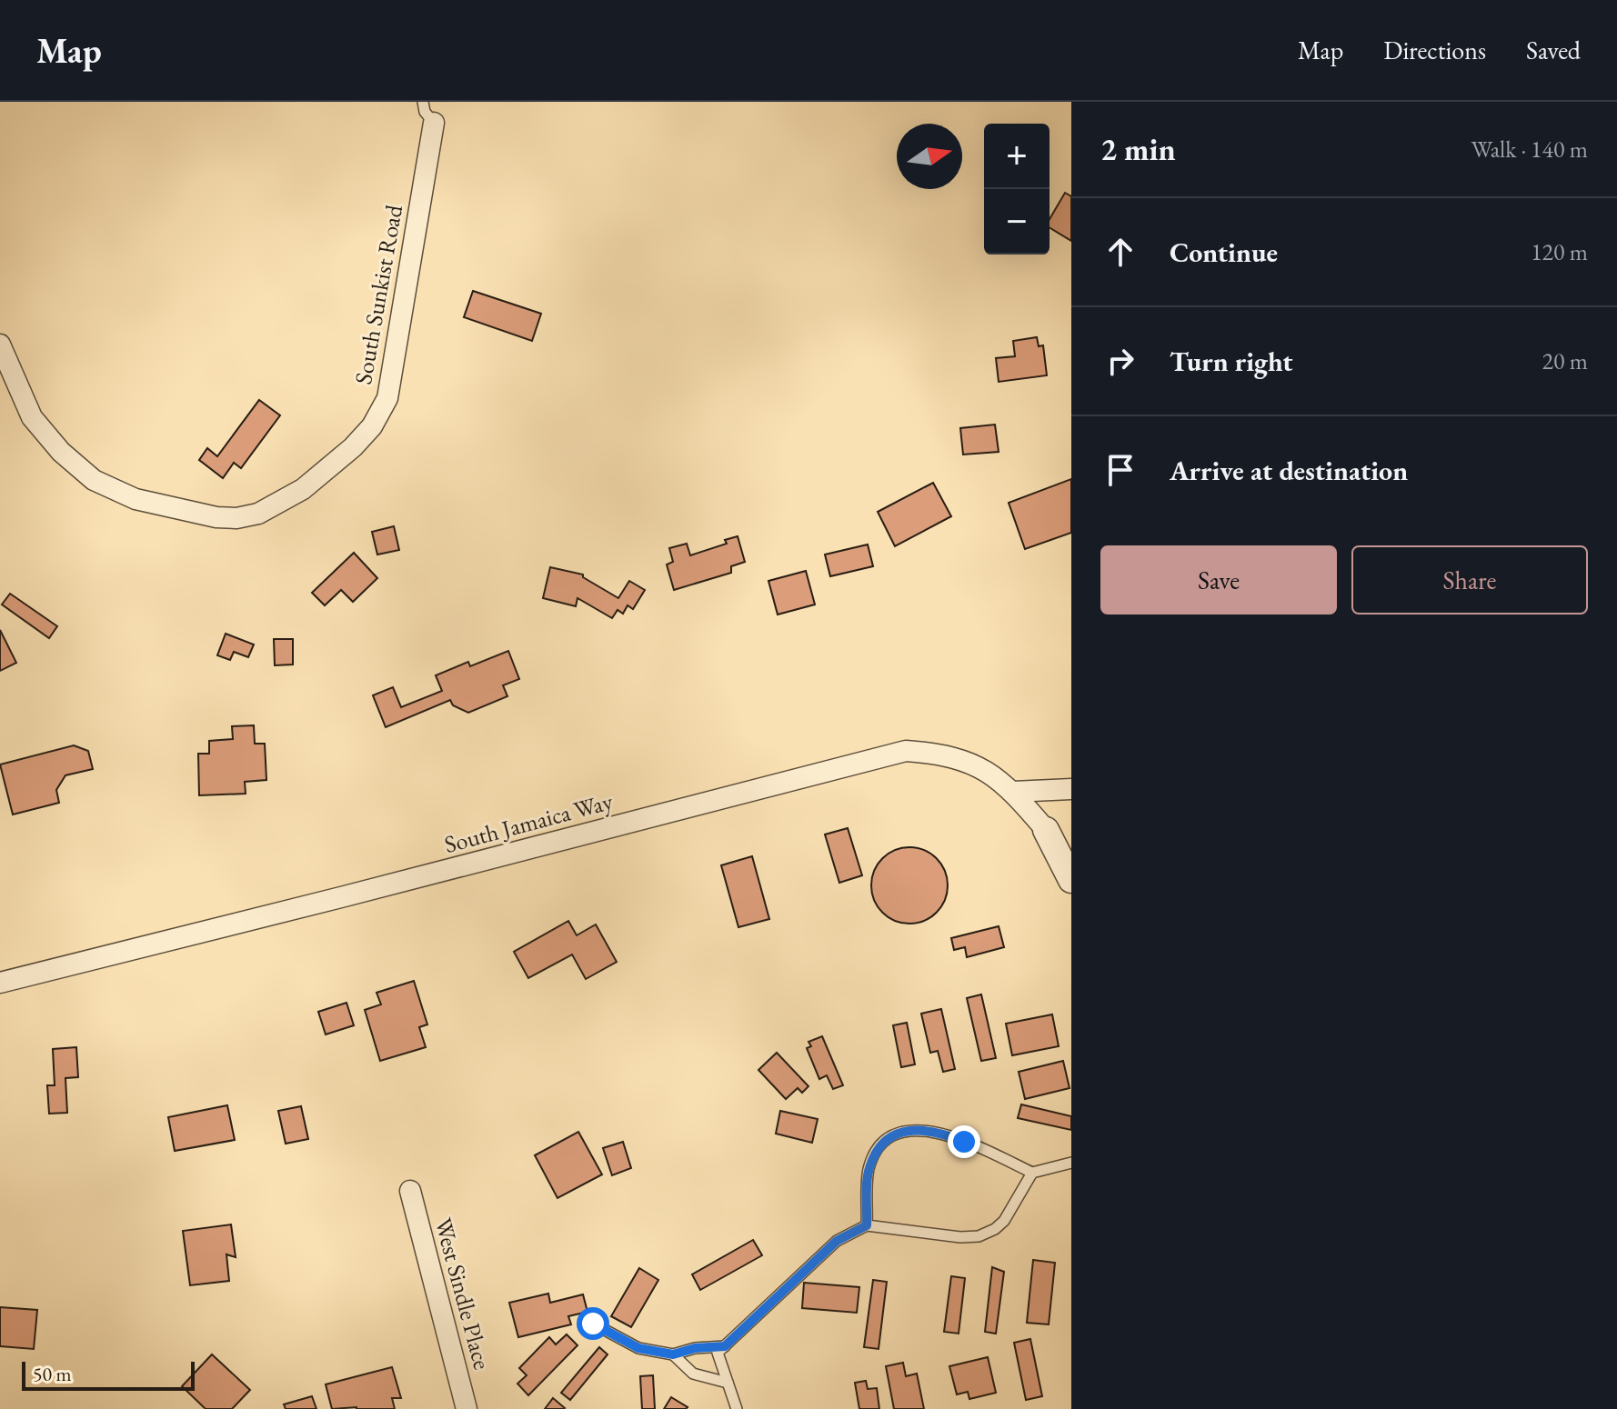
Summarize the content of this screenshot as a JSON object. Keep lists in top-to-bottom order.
{
  "streets": {
    "street": ["South Sunkist Road", "South Jamaica Way", "West Sindle Place"]
  },
  "scale_bar": "50 m",
  "north": "right",
  "page": {
    "header": "Map",
    "nav": ["Map", "Directions", "Saved"],
    "heading": ["2 min", "Walk · 140 m"],
    "map_buttons": ["+", "−"],
    "list": [
      ["Continue", "120 m"],
      ["Turn right", "20 m"],
      "Arrive at destination"
    ],
    "buttons": ["Save", "Share"],
    "scale": "50 m"
  }
}
